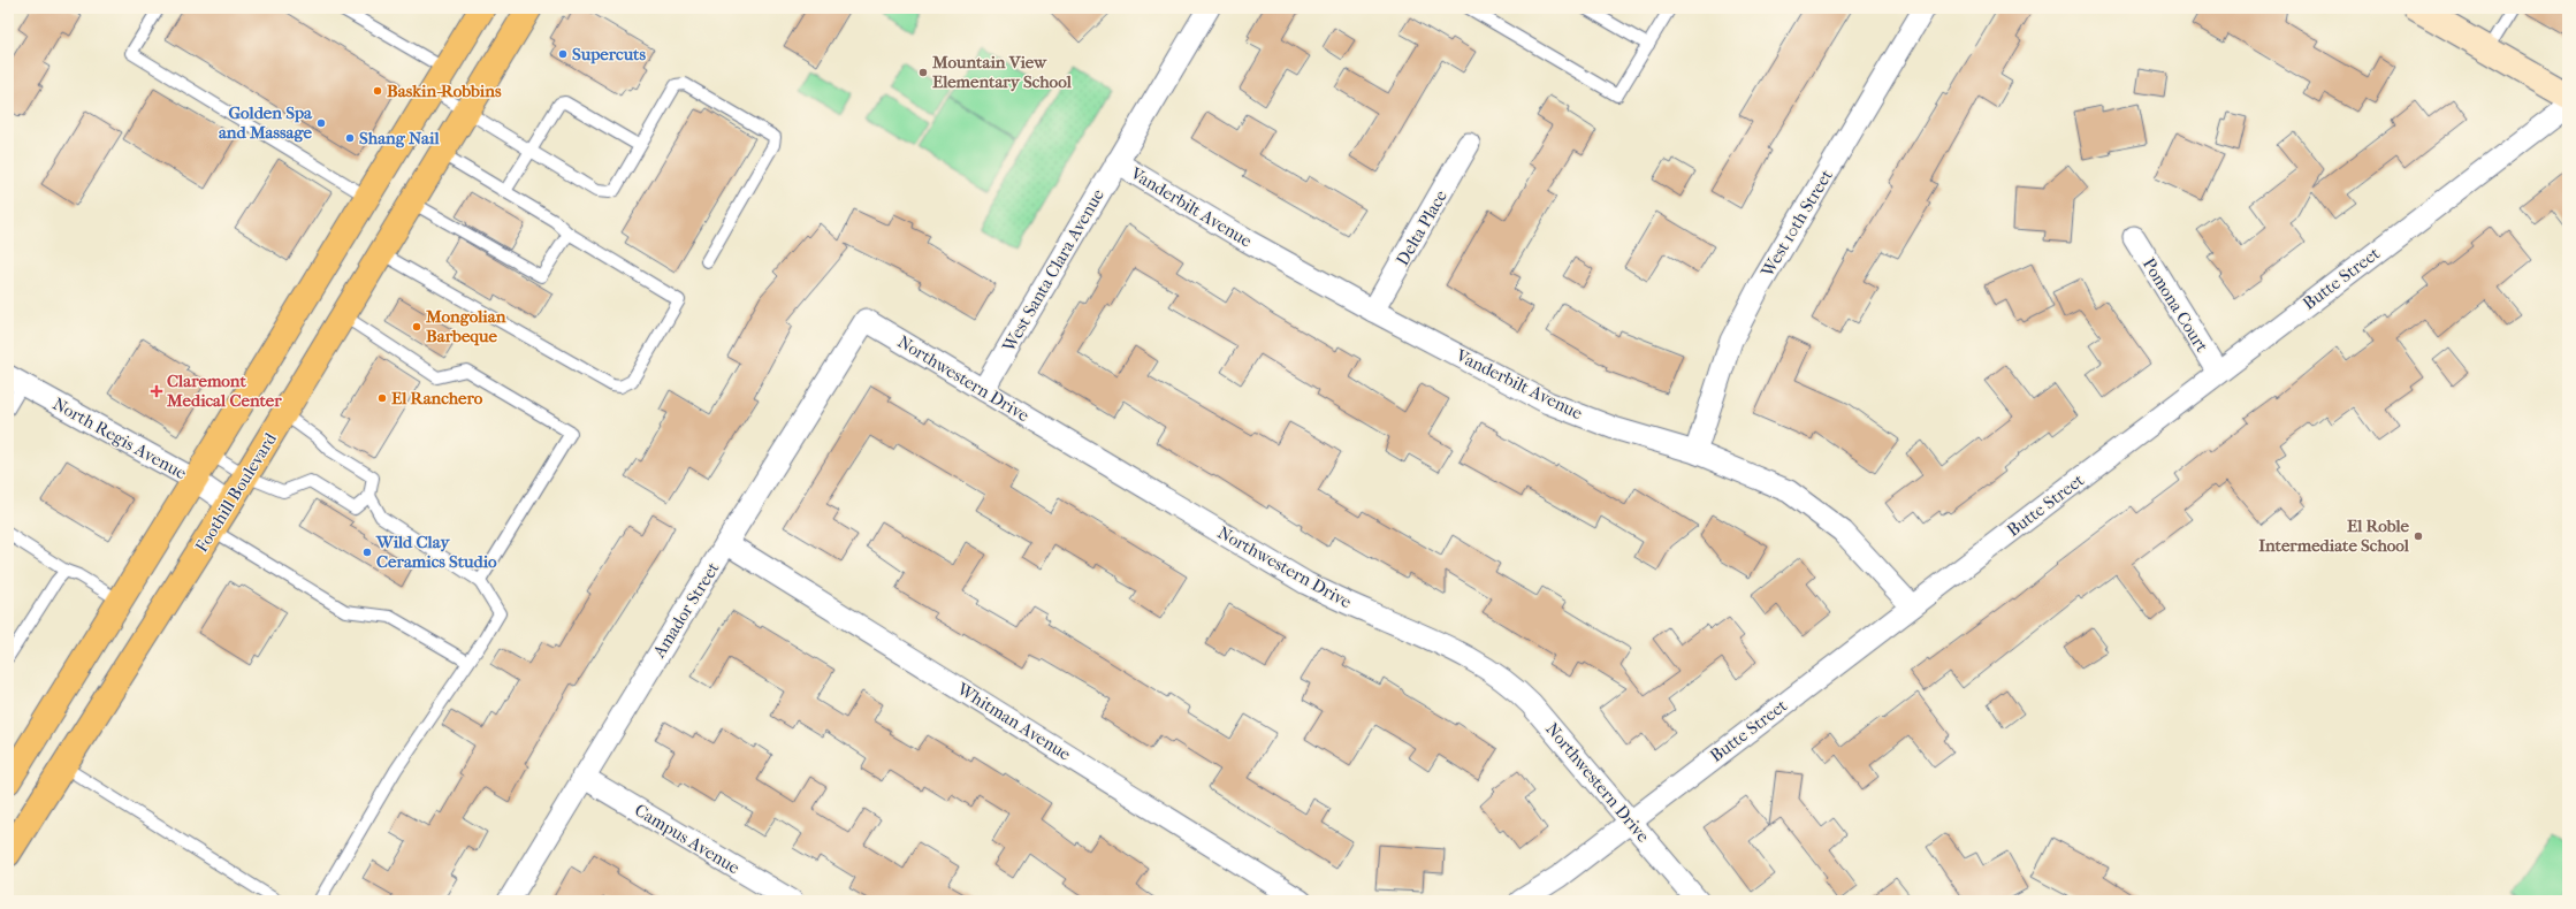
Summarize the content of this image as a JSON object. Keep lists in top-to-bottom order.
{
  "streets": {
    "main road": ["Foothill Boulevard"],
    "street": [
      "Vanderbilt Avenue",
      "West 10th Street",
      "Delta Place",
      "West Santa Clara Avenue",
      "Butte Street",
      "Pomona Court",
      "Northwestern Drive",
      "North Regis Avenue",
      "Amador Street",
      "Whitman Avenue",
      "Campus Avenue"
    ]
  },
  "crossings": [
    ["Vanderbilt Avenue", "West 10th Street"],
    ["Vanderbilt Avenue", "Delta Place"],
    ["Vanderbilt Avenue", "West Santa Clara Avenue"],
    ["Vanderbilt Avenue", "Butte Street"],
    ["West Santa Clara Avenue", "Northwestern Drive"],
    ["Butte Street", "Pomona Court"],
    ["Butte Street", "Northwestern Drive"],
    ["Northwestern Drive", "Amador Street"],
    ["North Regis Avenue", "Foothill Boulevard"],
    ["Amador Street", "Whitman Avenue"],
    ["Amador Street", "Campus Avenue"]
  ],
  "places": {
    "other": [
      "Supercuts",
      "Mountain View Elementary School",
      "Baskin-Robbins",
      "Golden Spa and Massage",
      "Shang Nail",
      "Mongolian Barbeque",
      "El Ranchero",
      "El Roble Intermediate School",
      "Wild Clay Ceramics Studio"
    ],
    "health": ["Claremont Medical Center"]
  }
}
